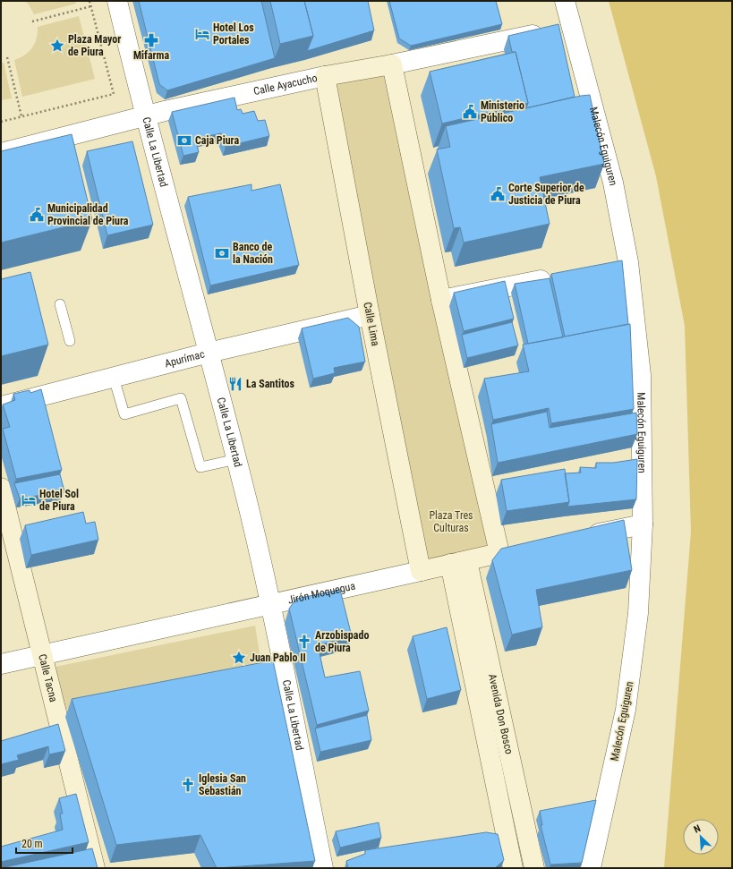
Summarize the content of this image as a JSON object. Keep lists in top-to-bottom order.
{
  "streets": {
    "street": [
      "Calle Ayacucho",
      "Malecón Eguiguren",
      "Calle La Libertad",
      "Calle Lima",
      "Apurímac",
      "Jirón Moquegua",
      "Calle Tacna",
      "Avenida Don Bosco"
    ]
  },
  "crossings": [
    ["Calle Ayacucho", "Malecón Eguiguren"],
    ["Calle Ayacucho", "Calle La Libertad"],
    ["Calle Ayacucho", "Calle Lima"],
    ["Calle La Libertad", "Apurímac"],
    ["Calle La Libertad", "Jirón Moquegua"],
    ["Calle Lima", "Apurímac"],
    ["Calle Lima", "Jirón Moquegua"],
    ["Jirón Moquegua", "Calle Tacna"],
    ["Jirón Moquegua", "Avenida Don Bosco"]
  ],
  "parks": ["Plaza Tres Culturas"],
  "places": {
    "hotel": ["Hotel Los Portales", "Hotel Sol de Piura"],
    "pharmacy": ["Mifarma"],
    "place": ["Plaza Mayor de Piura", "Juan Pablo II"],
    "public building": ["Ministerio Público", "Corte Superior de Justicia de Piura", "Municipalidad Provincial de Piura"],
    "bank": ["Caja Piura", "Banco de la Nación"],
    "restaurant": ["La Santitos"],
    "church": ["Arzobispado de Piura", "Iglesia San Sebastián"]
  },
  "scale_bar": "20 m",
  "north": "top left"
}
